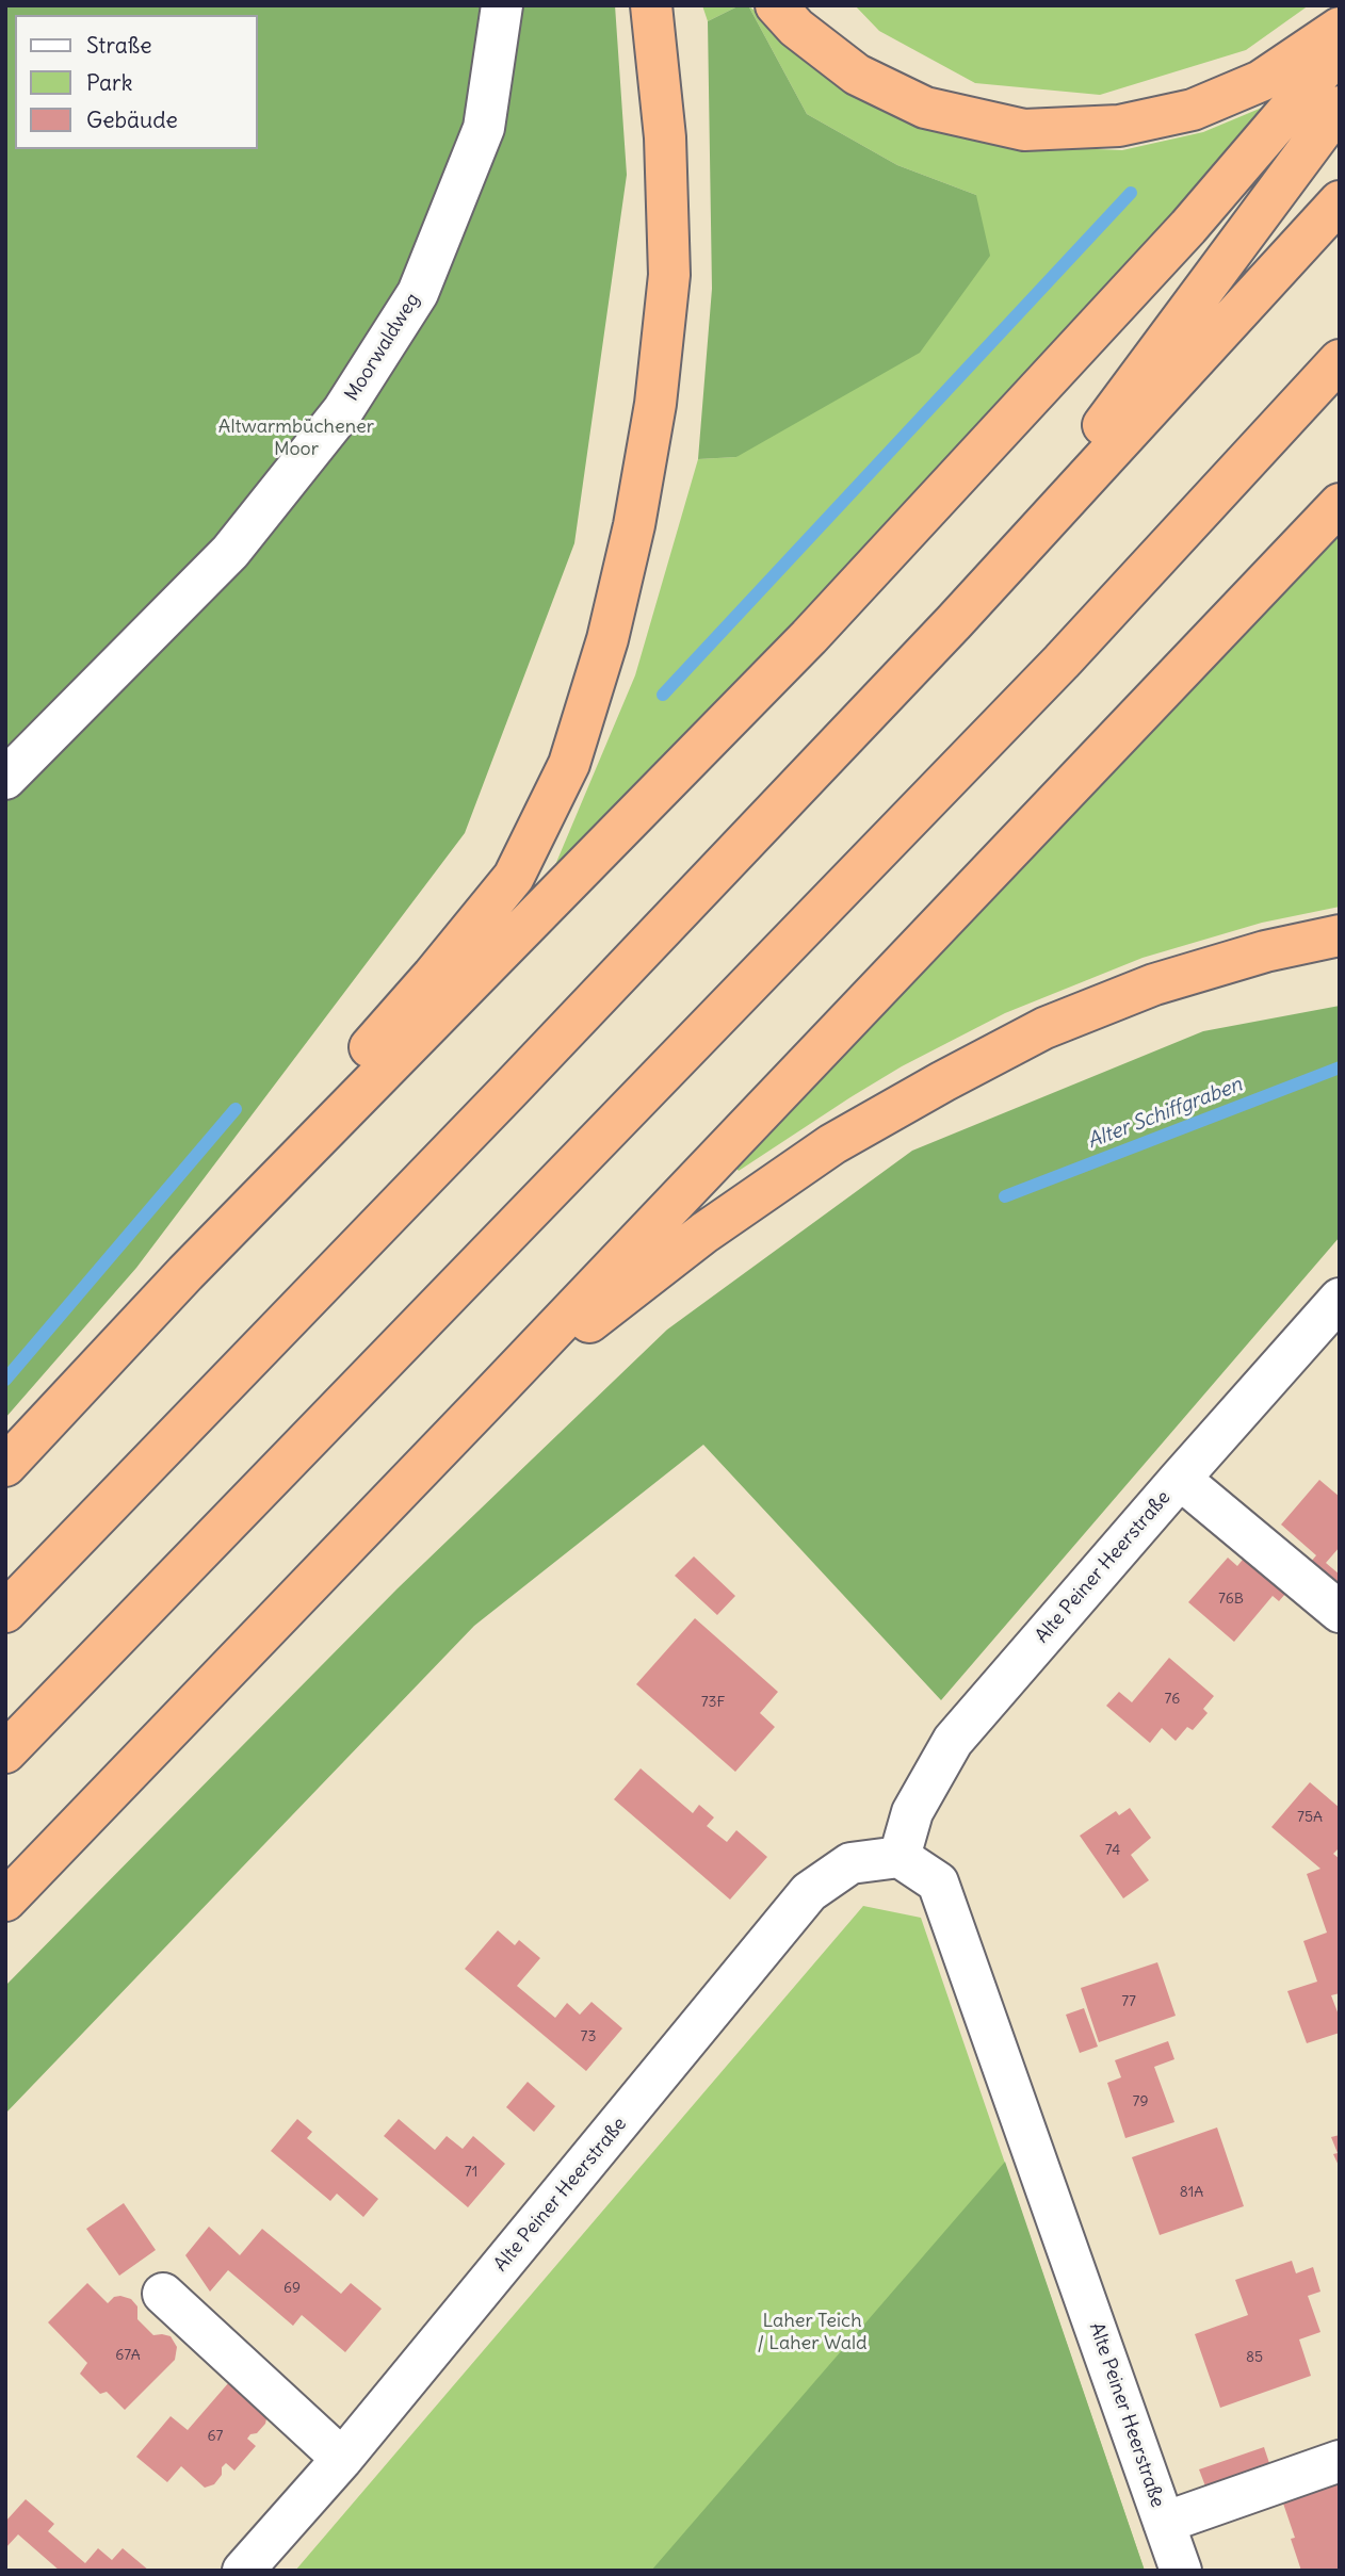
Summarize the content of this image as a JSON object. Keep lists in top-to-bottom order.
{
  "streets": {
    "street": ["Moorwaldweg", "Alte Peiner Heerstraße"]
  },
  "water": ["Alter Schiffgraben"],
  "parks": ["Altwarmbüchener Moor", "Laher Teich / Laher Wald"],
  "house_numbers": [
    "76B",
    "76",
    "73F",
    "75A",
    "74",
    "77",
    "73",
    "79",
    "71",
    "81A",
    "69",
    "67A",
    "85",
    "67"
  ],
  "legend": ["Straße", "Park", "Gebäude"]
}
